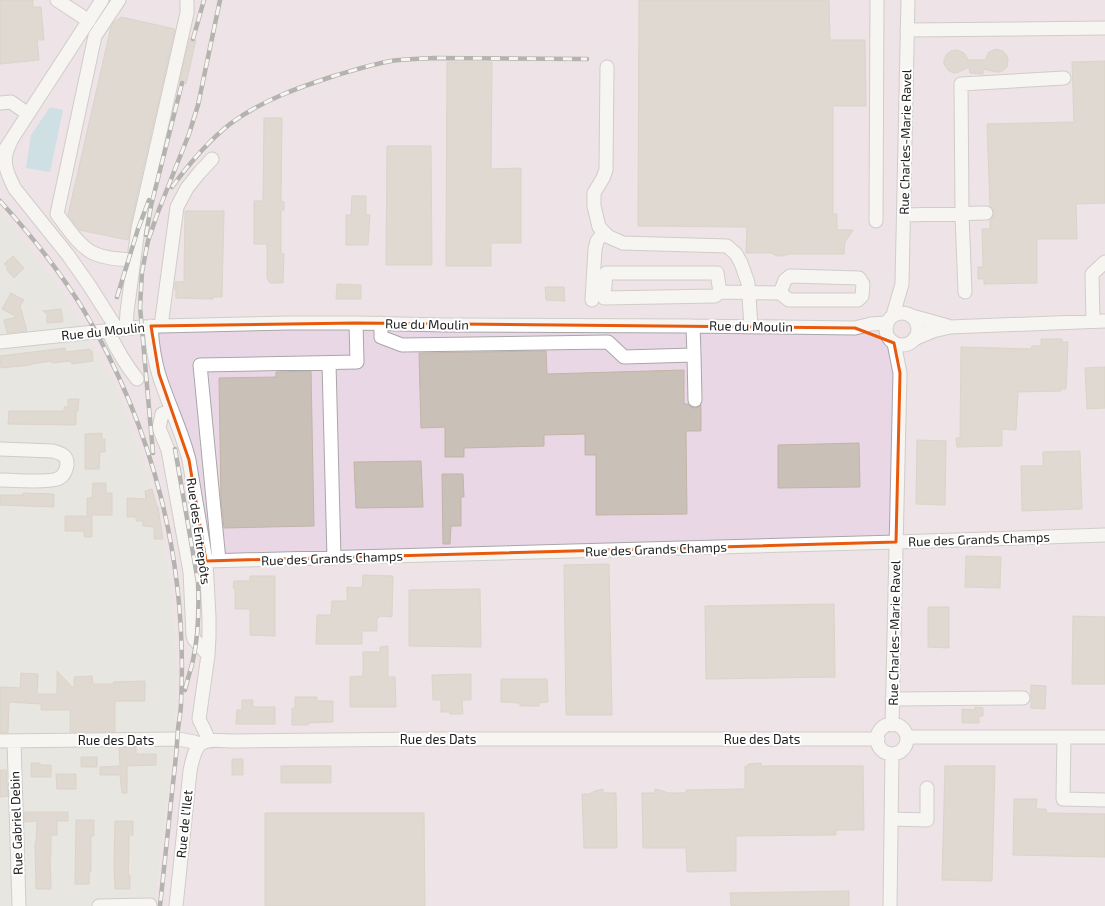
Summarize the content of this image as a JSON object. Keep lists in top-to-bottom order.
{
  "streets": {
    "street": [
      "Rue Charles-Marie Ravel",
      "Rue du Moulin",
      "Rue des Entrepôts",
      "Rue des Grands Champs",
      "Rue des Dats",
      "Rue Gabriel Debin",
      "Rue de l'Ilet"
    ]
  },
  "crossings": [
    ["Rue Charles-Marie Ravel", "Rue du Moulin"],
    ["Rue Charles-Marie Ravel", "Rue des Grands Champs"],
    ["Rue Charles-Marie Ravel", "Rue des Dats"],
    ["Rue du Moulin", "Rue des Entrepôts"],
    ["Rue des Entrepôts", "Rue des Grands Champs"],
    ["Rue des Entrepôts", "Rue des Dats"],
    ["Rue des Entrepôts", "Rue de l'Ilet"],
    ["Rue des Dats", "Rue Gabriel Debin"],
    ["Rue des Dats", "Rue de l'Ilet"]
  ]
}
